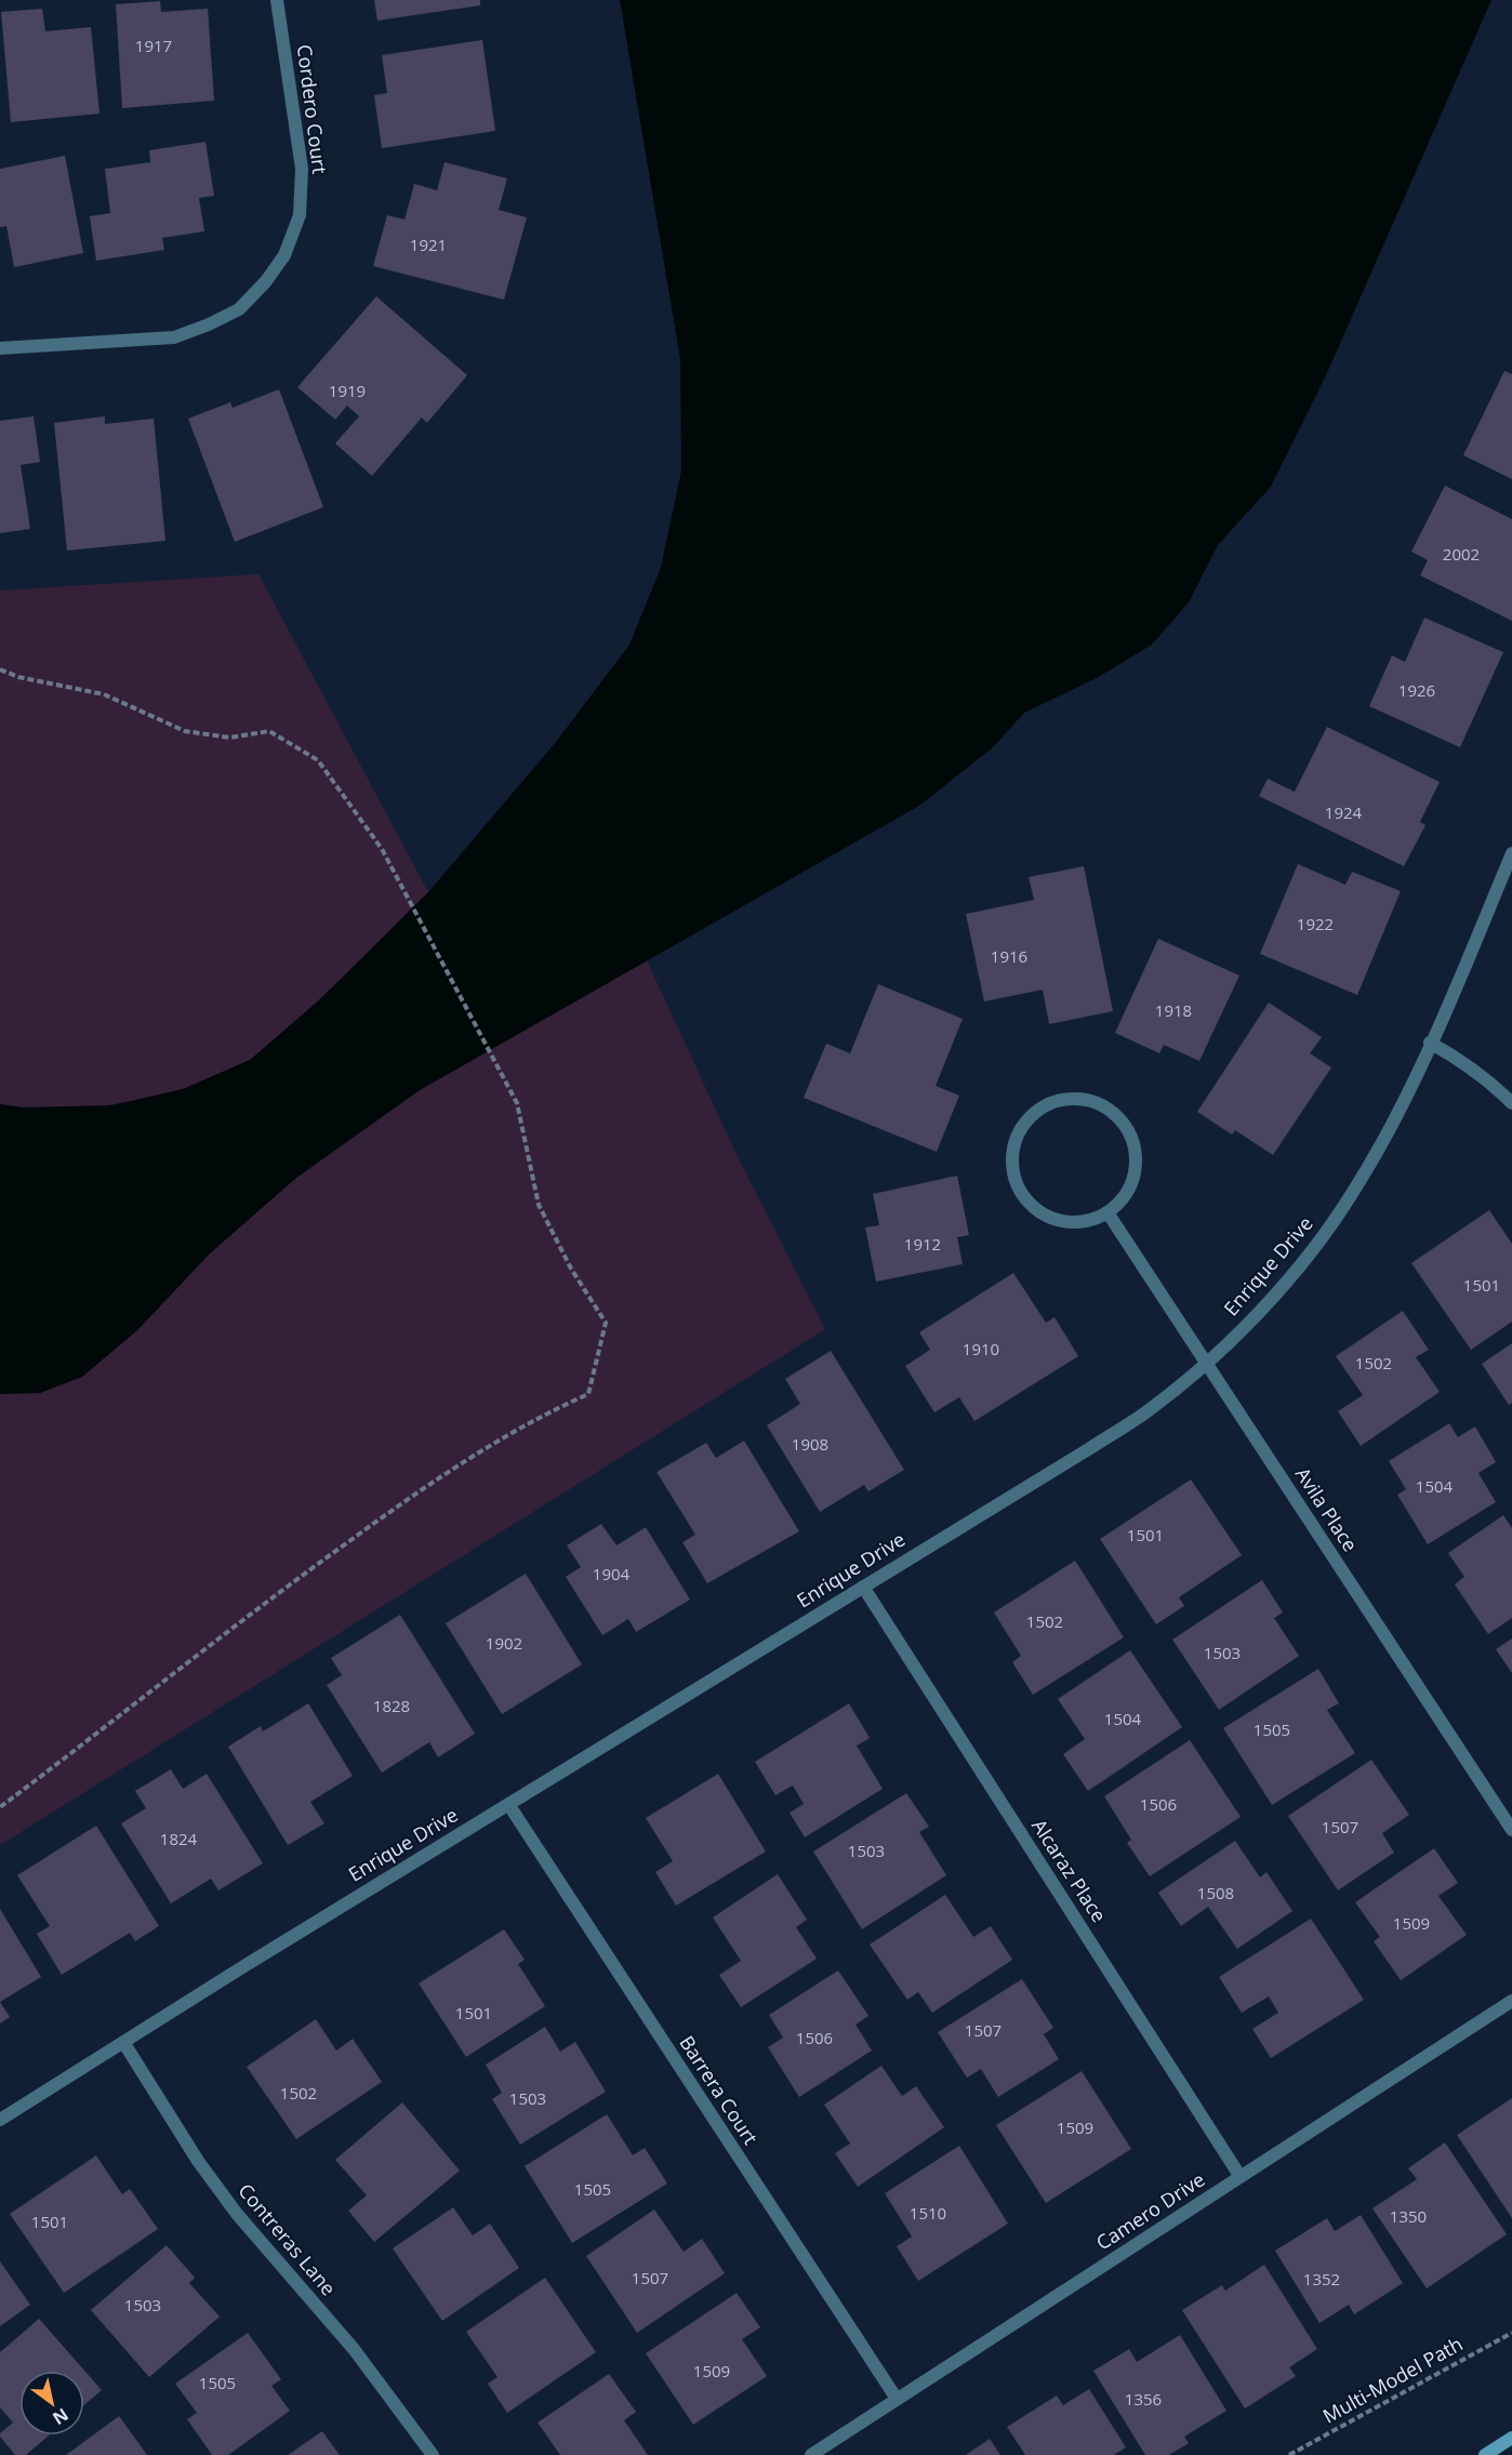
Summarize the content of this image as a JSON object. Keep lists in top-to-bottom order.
{
  "streets": {
    "street": [
      "Cordero Court",
      "Enrique Drive",
      "Avila Place",
      "Alcaraz Place",
      "Barrera Court",
      "Camero Drive",
      "Contreras Lane"
    ],
    "path": ["Multi-Model Path"]
  },
  "crossings": [
    ["Enrique Drive", "Avila Place"],
    ["Enrique Drive", "Alcaraz Place"],
    ["Enrique Drive", "Barrera Court"],
    ["Enrique Drive", "Contreras Lane"],
    ["Alcaraz Place", "Camero Drive"],
    ["Barrera Court", "Camero Drive"]
  ],
  "house_numbers": [
    "1917",
    "1921",
    "1919",
    "2002",
    "1926",
    "1924",
    "1922",
    "1916",
    "1918",
    "1912",
    "1501",
    "1910",
    "1502",
    "1908",
    "1504",
    "1501",
    "1904",
    "1502",
    "1902",
    "1503",
    "1828",
    "1504",
    "1505",
    "1506",
    "1507",
    "1824",
    "1503",
    "1508",
    "1509",
    "1501",
    "1507",
    "1506",
    "1502",
    "1503",
    "1509",
    "1505",
    "1510",
    "1350",
    "1501",
    "1507",
    "1352",
    "1503",
    "1509",
    "1505",
    "1356"
  ],
  "north": "bottom right"
}
